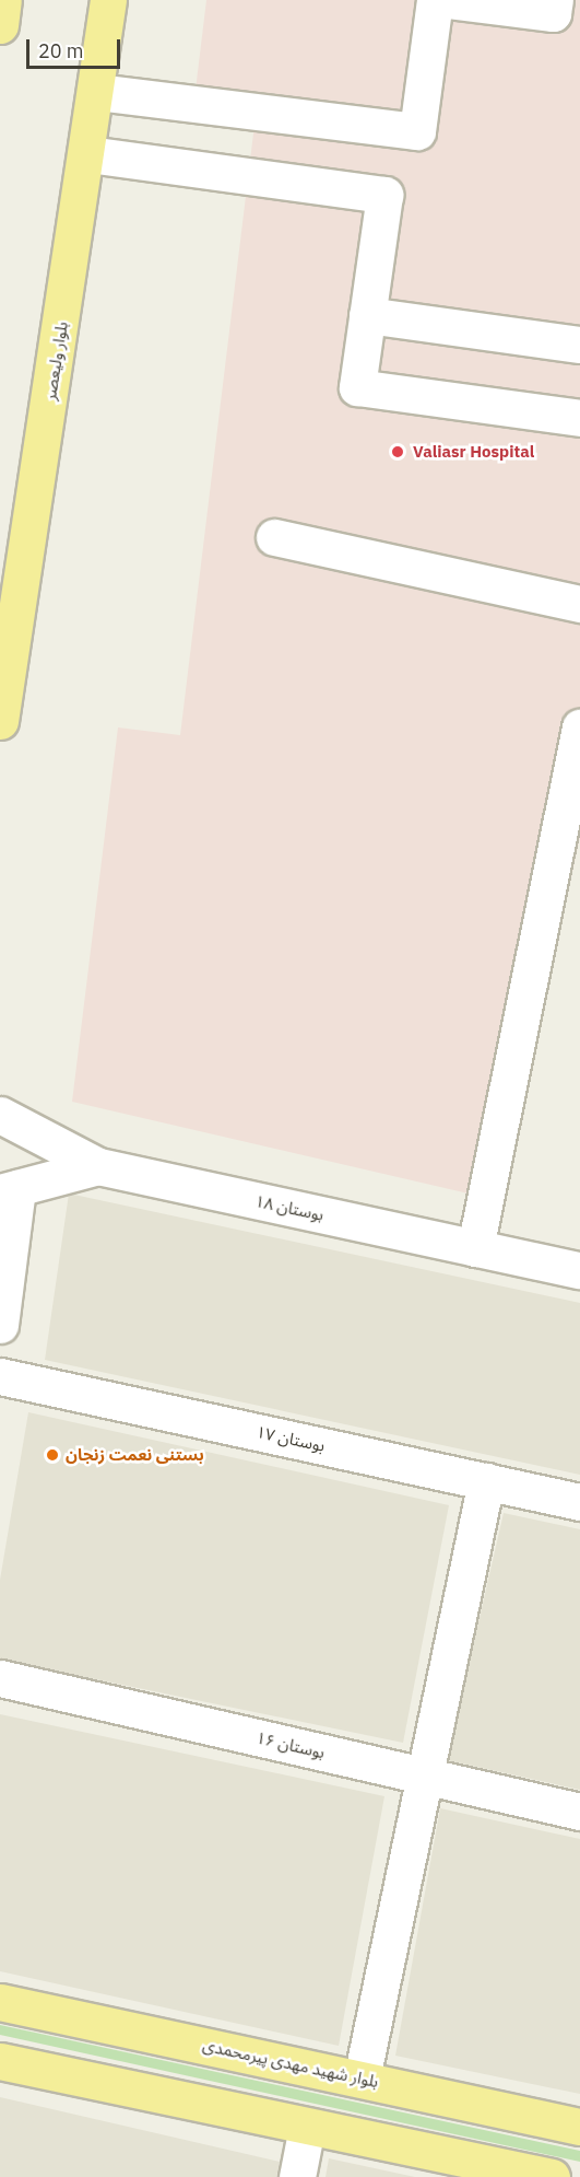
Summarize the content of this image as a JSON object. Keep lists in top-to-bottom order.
{
  "streets": {
    "main road": ["بلوار ولیعصر", "بلوار شهید مهدی پیرمحمدی"],
    "street": ["بوستان ۱۸", "بوستان ۱۷", "بوستان ۱۶"]
  },
  "places": ["Valiasr Hospital", "بستنی نعمت زنجان"],
  "scale_bar": "20 m"
}
